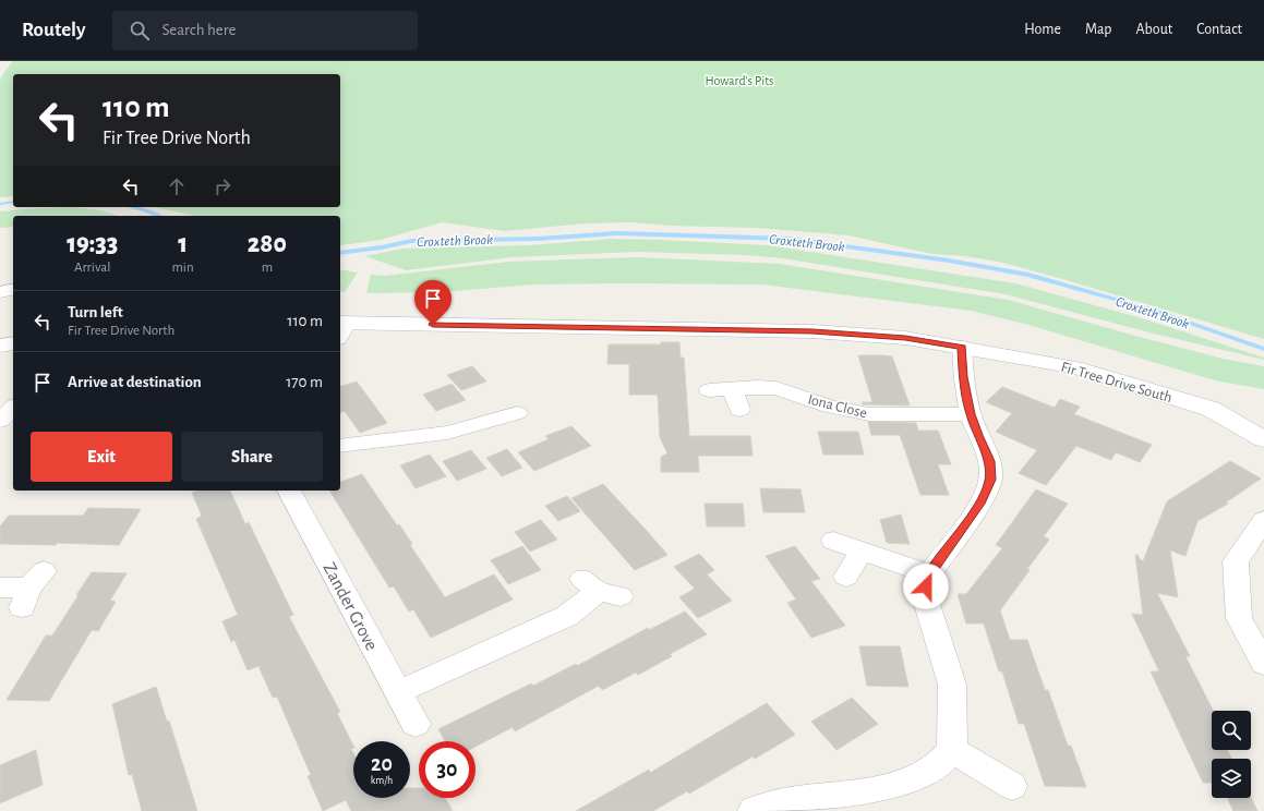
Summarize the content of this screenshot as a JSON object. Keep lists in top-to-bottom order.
{
  "streets": {
    "street": ["Fir Tree Drive South", "Iona Close", "Zander Grove"]
  },
  "water": ["Croxteth Brook"],
  "parks": ["Howard's Pits"],
  "page": {
    "header": "Routely",
    "search": "Search here",
    "nav": [
      "Home",
      "Map",
      "About",
      "Contact"
    ],
    "turn": ["110 m", "Fir Tree Drive North"],
    "eta": [
      "19:33",
      "Arrival",
      "1",
      "min",
      "280",
      "m"
    ],
    "list": [
      {
        "name": "Turn left",
        "note": "Fir Tree Drive North",
        "value": "110 m"
      },
      {
        "name": "Arrive at destination",
        "value": "170 m"
      }
    ],
    "buttons": ["Exit", "Share"],
    "speed": "20 km/h",
    "limit": "30"
  }
}
